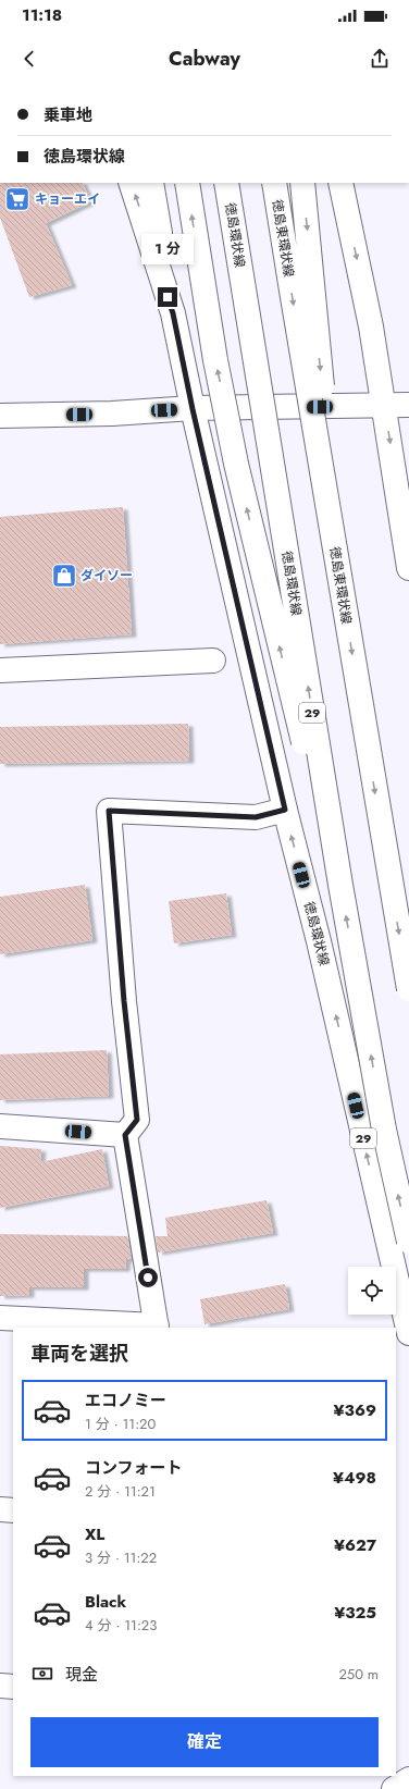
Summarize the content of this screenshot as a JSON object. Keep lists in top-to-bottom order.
{
  "streets": {
    "main road": ["徳島環状線", "徳島東環状線", "29"]
  },
  "crossings": [
    ["徳島環状線", "29"]
  ],
  "places": {
    "supermarket": ["キョーエイ"],
    "shop": ["ダイソー"]
  },
  "page": {
    "status": "11:18",
    "header": "Cabway",
    "banner": ["乗車地", "徳島環状線"],
    "bubble": "1 分",
    "heading": "車両を選択",
    "list": [
      {
        "name": "エコノミー",
        "note": "1 分 · 11:20",
        "value": "¥369"
      },
      {
        "name": "コンフォート",
        "note": "2 分 · 11:21",
        "value": "¥498"
      },
      {
        "name": "XL",
        "note": "3 分 · 11:22",
        "value": "¥627"
      },
      {
        "name": "Black",
        "note": "4 分 · 11:23",
        "value": "¥325"
      }
    ],
    "pay": ["現金", "250 m"],
    "buttons": "確定"
  }
}
